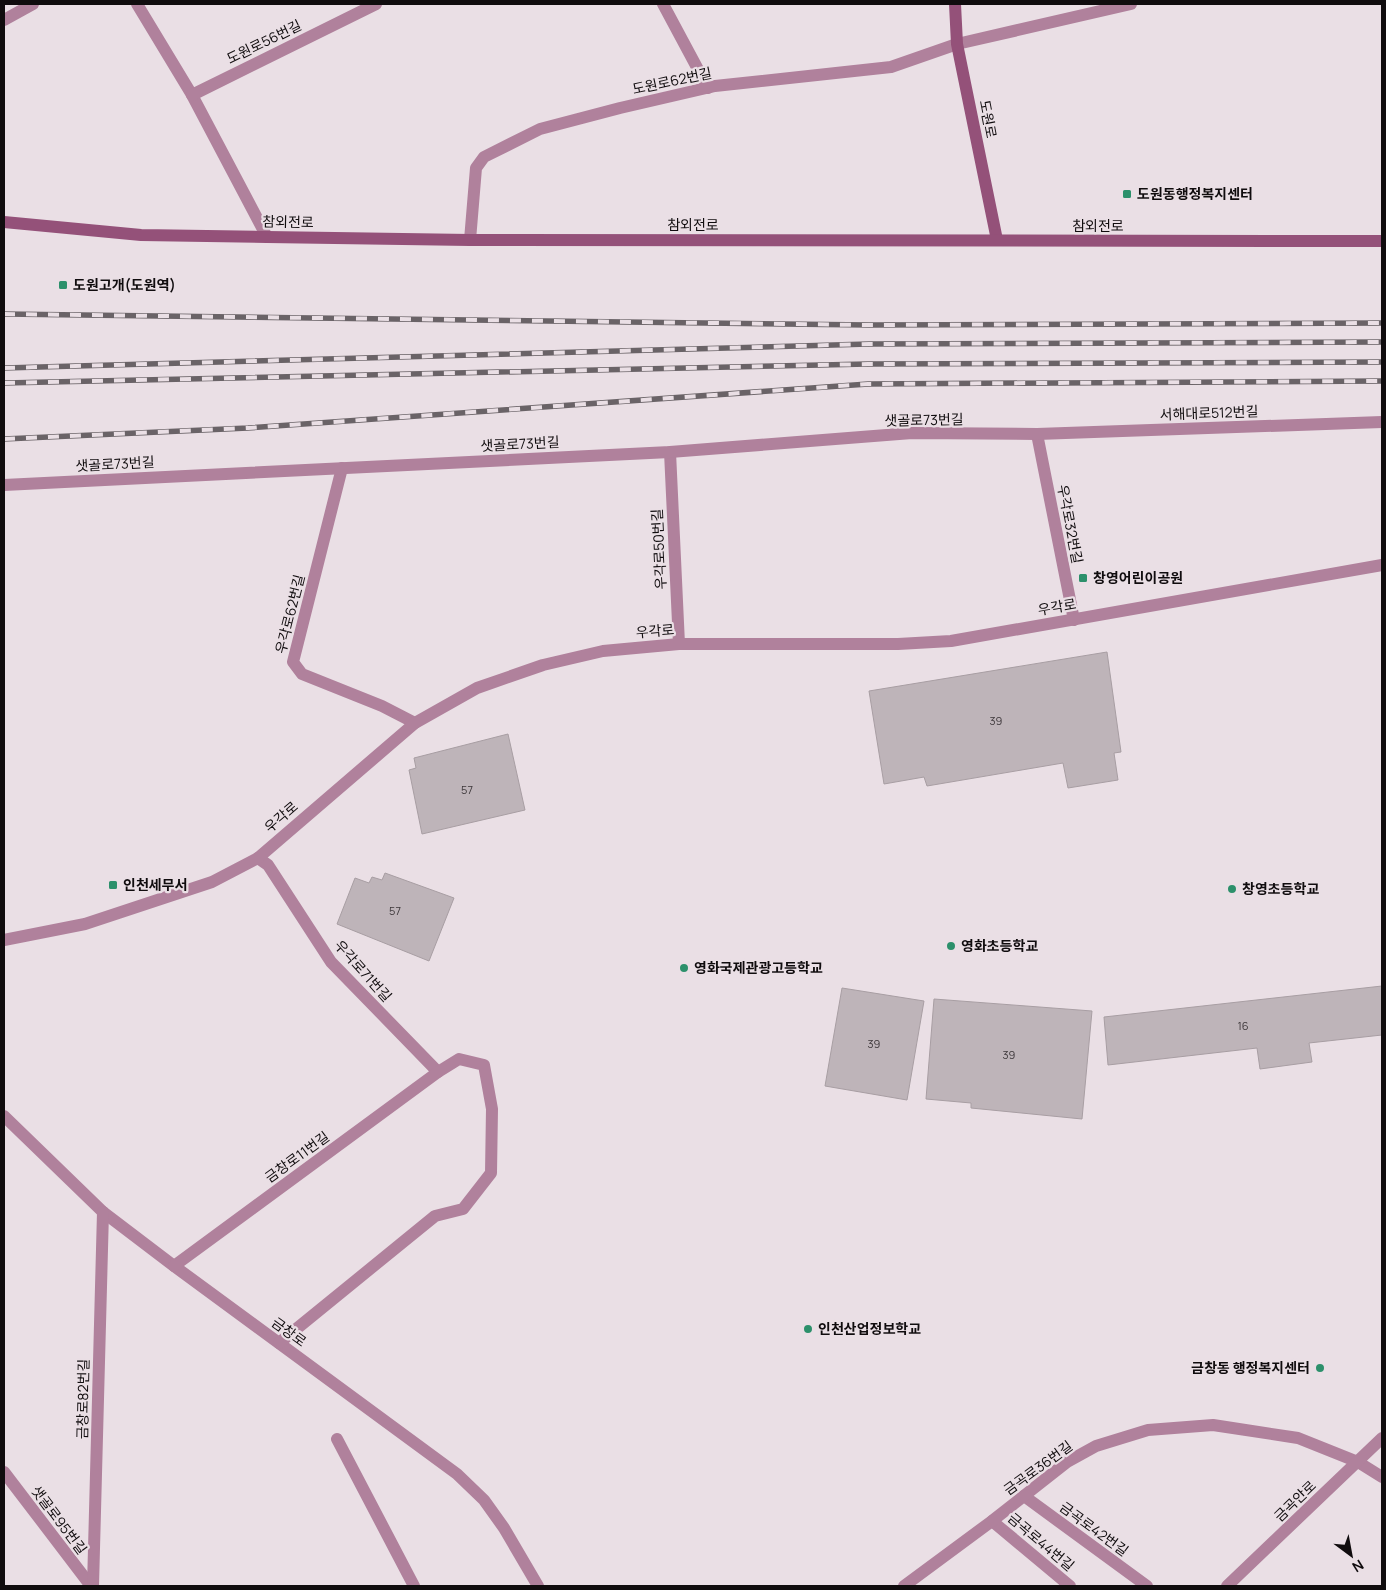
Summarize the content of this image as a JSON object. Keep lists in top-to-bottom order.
{
  "streets": {
    "main road": ["도원로", "참외전로"],
    "street": [
      "도원로56번길",
      "도원로62번길",
      "서해대로512번길",
      "샛골로73번길",
      "우각로32번길",
      "우각로50번길",
      "우각로",
      "우각로62번길",
      "우각로71번길",
      "금창로11번길",
      "금창로",
      "금창로82번길",
      "금곡로36번길",
      "금곡안로",
      "샛골로95번길",
      "금곡로42번길",
      "금곡로44번길"
    ]
  },
  "crossings": [
    ["도원로62번길", "도원로"],
    ["도원로62번길", "참외전로"],
    ["도원로", "참외전로"],
    ["서해대로512번길", "샛골로73번길"],
    ["서해대로512번길", "우각로32번길"],
    ["샛골로73번길", "우각로32번길"],
    ["샛골로73번길", "우각로50번길"],
    ["샛골로73번길", "우각로62번길"],
    ["우각로32번길", "우각로"],
    ["우각로50번길", "우각로"],
    ["우각로", "우각로62번길"],
    ["우각로", "우각로71번길"],
    ["우각로71번길", "금창로11번길"],
    ["금창로11번길", "금창로"],
    ["금창로", "금창로82번길"],
    ["금창로82번길", "샛골로95번길"],
    ["금곡로36번길", "금곡안로"],
    ["금곡로36번길", "금곡로42번길"],
    ["금곡로36번길", "금곡로44번길"]
  ],
  "places": {
    "transit": [
      "도원동행정복지센터",
      "도원고개(도원역)",
      "창영어린이공원",
      "인천세무서"
    ],
    "other": [
      "창영초등학교",
      "영화초등학교",
      "영화국제관광고등학교",
      "인천산업정보학교",
      "금창동 행정복지센터"
    ]
  },
  "house_numbers": [
    "39",
    "57",
    "57",
    "16",
    "39",
    "39"
  ],
  "north": "bottom right"
}
